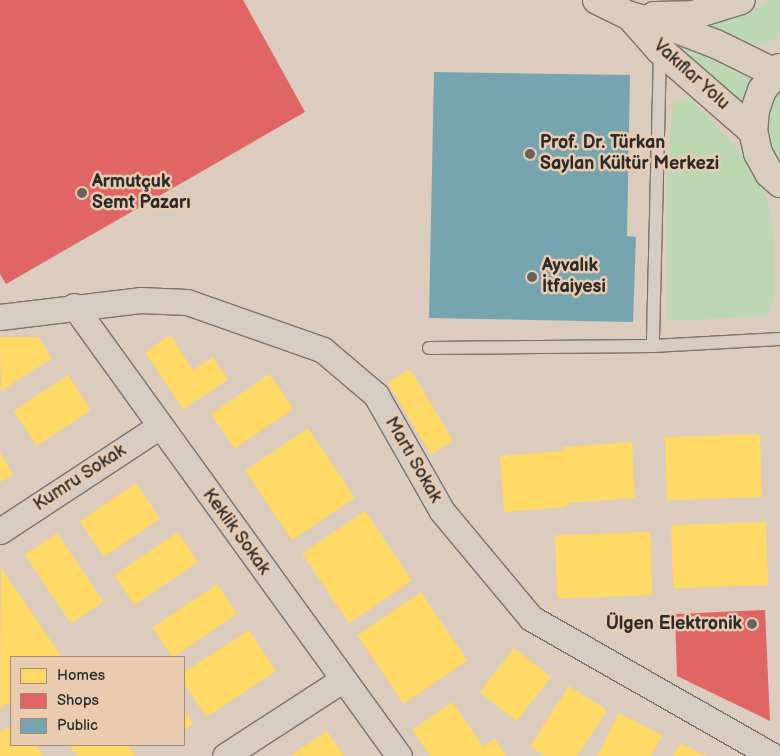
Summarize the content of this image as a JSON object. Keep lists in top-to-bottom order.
{
  "streets": {
    "main road": ["Vakıflar Yolu"],
    "street": ["Martı Sokak", "Kumru Sokak", "Keklik Sokak"]
  },
  "crossings": [
    ["Martı Sokak", "Keklik Sokak"],
    ["Kumru Sokak", "Keklik Sokak"]
  ],
  "places": [
    "Prof. Dr. Türkan Saylan Kültür Merkezi",
    "Armutçuk Semt Pazarı",
    "Ayvalık İtfaiyesi",
    "Ülgen Elektronik"
  ],
  "legend": ["Homes", "Shops", "Public"]
}
